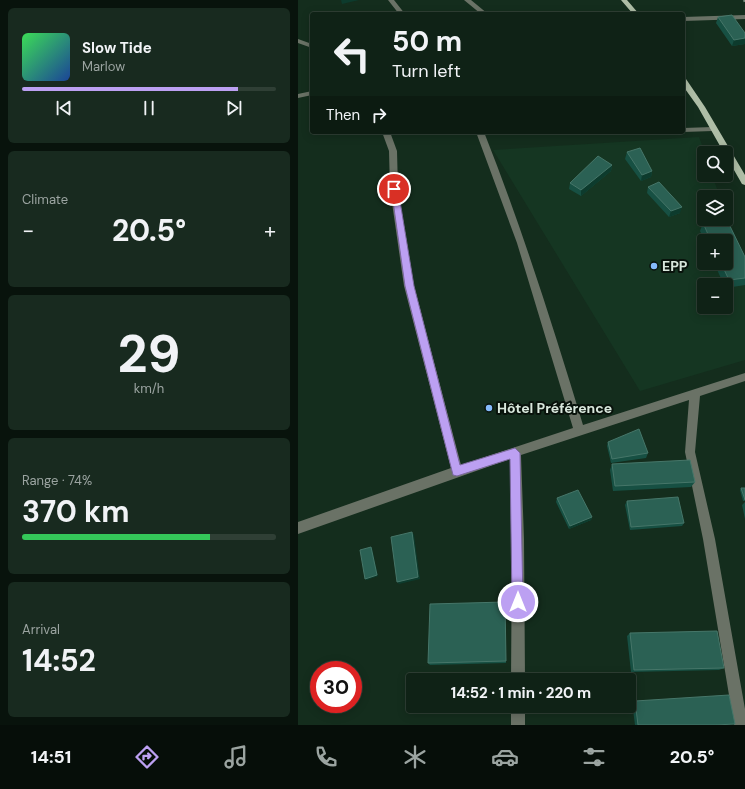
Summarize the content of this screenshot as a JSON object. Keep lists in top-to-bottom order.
{
  "places": ["EPP", "Hôtel Préférence"],
  "page": {
    "turn": ["50 m", "Turn left"],
    "song": ["Slow Tide", "Marlow"],
    "then": "Then",
    "map_buttons": ["+", "−"],
    "tile": [
      "Climate",
      ["29", "km/h"],
      ["Range · 74%", "370 km"],
      ["Arrival", "14:52"]
    ],
    "heat": ["−", "20.5°", "+"],
    "limit": "30",
    "trip": "14:52 · 1 min · 220 m",
    "tabs": ["14:51", "20.5°"]
  }
}
